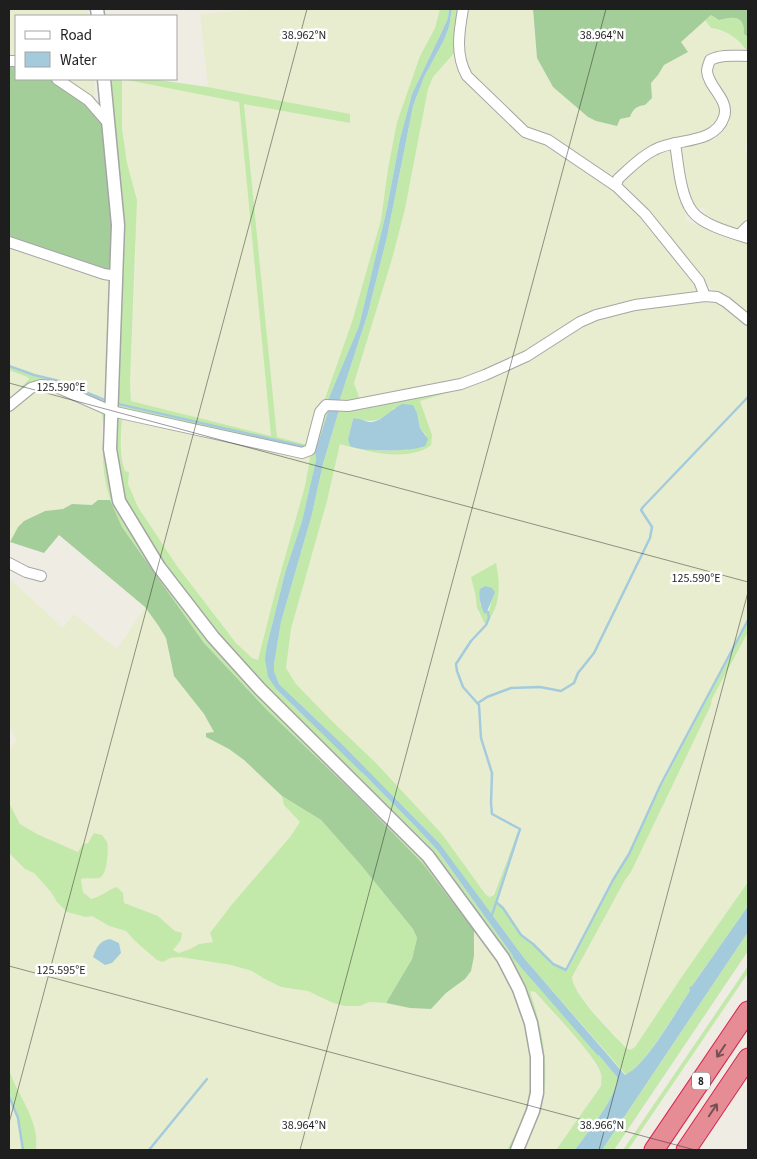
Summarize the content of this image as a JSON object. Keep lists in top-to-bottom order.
{
  "streets": {
    "highway": ["8"]
  },
  "legend": ["Road", "Water"],
  "coordinates": [
    "38.962°N",
    "38.964°N",
    "125.590°E",
    "125.595°E",
    "38.966°N"
  ]
}
